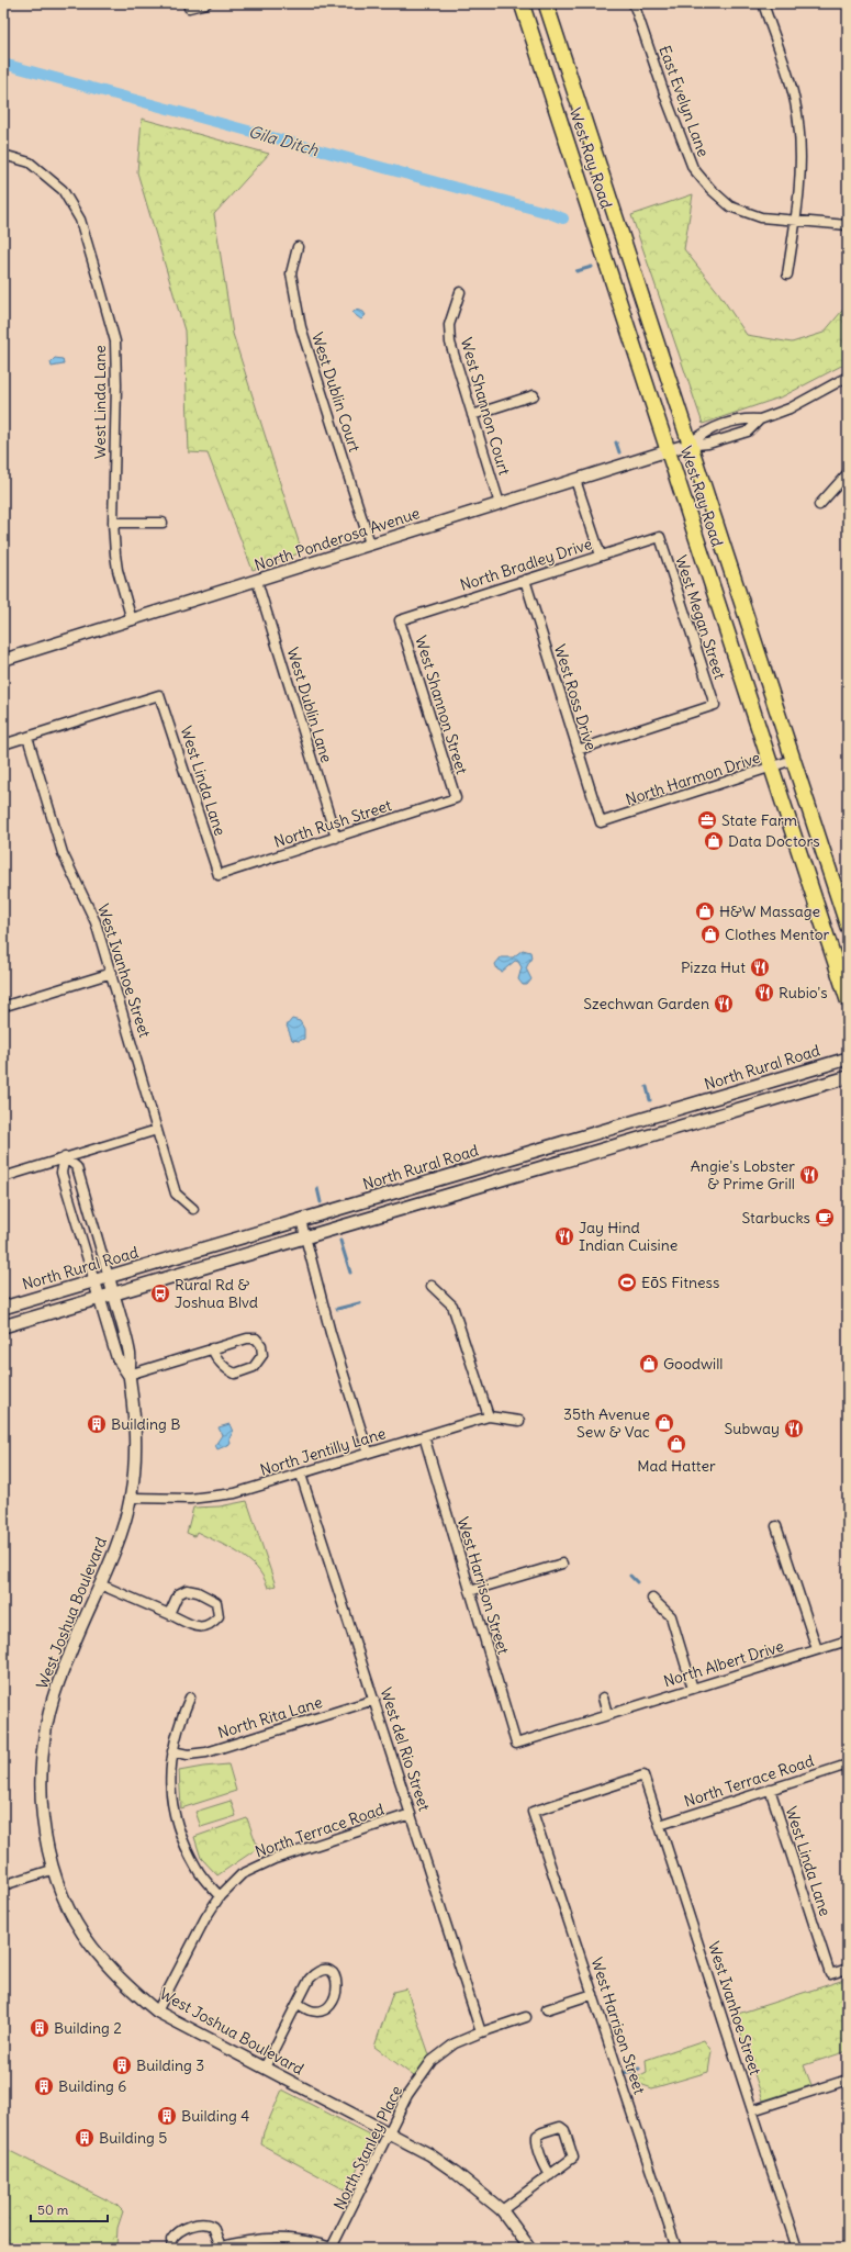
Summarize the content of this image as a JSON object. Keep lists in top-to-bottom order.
{
  "streets": {
    "main road": ["West Ray Road", "North Rural Road"],
    "street": [
      "East Evelyn Lane",
      "West Dublin Court",
      "West Linda Lane",
      "West Shannon Court",
      "North Ponderosa Avenue",
      "North Bradley Drive",
      "West Megan Street",
      "West Ross Drive",
      "West Dublin Lane",
      "West Shannon Street",
      "North Harmon Drive",
      "North Rush Street",
      "West Ivanhoe Street",
      "North Jentilly Lane",
      "West Harrison Street",
      "West Joshua Boulevard",
      "North Albert Drive",
      "North Rita Lane",
      "West del Rio Street",
      "North Terrace Road",
      "North Stanley Place"
    ]
  },
  "crossings": [
    ["West Ray Road", "North Ponderosa Avenue"],
    ["West Ray Road", "North Harmon Drive"],
    ["West Dublin Court", "North Ponderosa Avenue"],
    ["West Linda Lane", "North Ponderosa Avenue"],
    ["West Linda Lane", "North Rush Street"],
    ["West Linda Lane", "West Ivanhoe Street"],
    ["West Linda Lane", "North Terrace Road"],
    ["West Shannon Court", "North Ponderosa Avenue"],
    ["North Ponderosa Avenue", "West Dublin Lane"],
    ["North Bradley Drive", "West Megan Street"],
    ["North Bradley Drive", "West Ross Drive"],
    ["North Bradley Drive", "West Shannon Street"],
    ["West Megan Street", "West Ross Drive"],
    ["West Ross Drive", "North Harmon Drive"],
    ["West Dublin Lane", "North Rush Street"],
    ["West Shannon Street", "North Rush Street"],
    ["West Ivanhoe Street", "West Harrison Street"],
    ["West Ivanhoe Street", "North Terrace Road"],
    ["North Rural Road", "West Joshua Boulevard"],
    ["North Jentilly Lane", "West Harrison Street"],
    ["North Jentilly Lane", "West Joshua Boulevard"],
    ["North Jentilly Lane", "West del Rio Street"],
    ["West Harrison Street", "North Albert Drive"],
    ["West Joshua Boulevard", "North Terrace Road"],
    ["West Joshua Boulevard", "North Stanley Place"],
    ["North Rita Lane", "West del Rio Street"],
    ["West del Rio Street", "North Terrace Road"],
    ["West del Rio Street", "North Stanley Place"]
  ],
  "water": ["Gila Ditch"],
  "places": {
    "office": ["State Farm"],
    "shop": [
      "Data Doctors",
      "H&W Massage",
      "Clothes Mentor",
      "Goodwill",
      "35th Avenue Sew & Vac",
      "Mad Hatter"
    ],
    "restaurant": [
      "Pizza Hut",
      "Rubio's",
      "Szechwan Garden",
      "Angie's Lobster & Prime Grill",
      "Jay Hind Indian Cuisine",
      "Subway"
    ],
    "cafe": ["Starbucks"],
    "sports": ["EōS Fitness"],
    "bus stop": ["Rural Rd & Joshua Blvd"],
    "building": [
      "Building B",
      "Building 2",
      "Building 3",
      "Building 6",
      "Building 4",
      "Building 5"
    ]
  },
  "scale_bar": "50 m"
}
